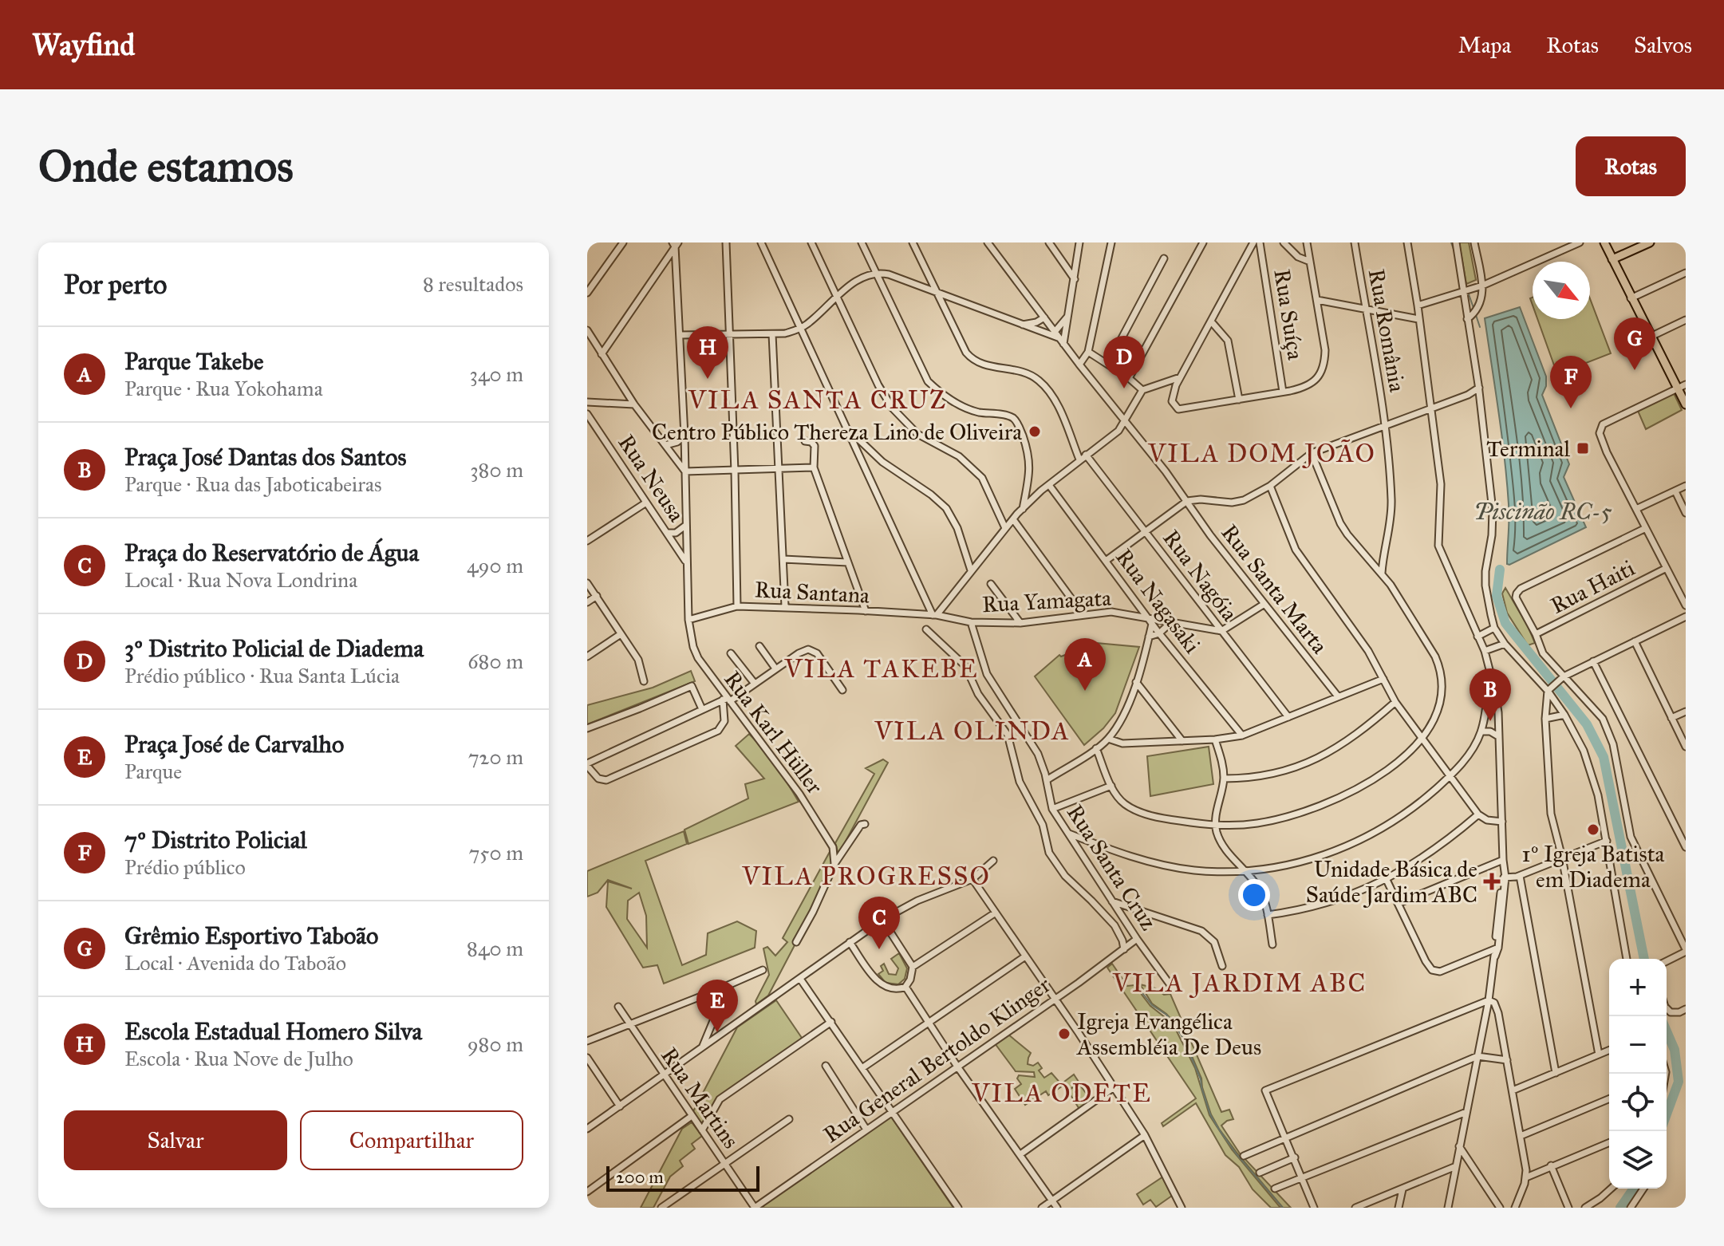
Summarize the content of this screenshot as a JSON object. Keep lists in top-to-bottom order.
{
  "streets": {
    "street": [
      "Rua Suíça",
      "Rua România",
      "Rua Neusa",
      "Rua Nagóia",
      "Rua Haiti",
      "Rua Santa Marta",
      "Rua Santana",
      "Rua Yamagata",
      "Rua Nagasaki",
      "Rua Karl Hüller",
      "Rua Santa Cruz",
      "Rua General Bertoldo Klinger",
      "Rua Martins"
    ]
  },
  "crossings": [
    ["Rua Neusa", "Rua Karl Hüller"],
    ["Rua Nagóia", "Rua Yamagata"],
    ["Rua Santana", "Rua Yamagata"],
    ["Rua Santana", "Rua Karl Hüller"],
    ["Rua Yamagata", "Rua Nagasaki"],
    ["Rua Yamagata", "Rua Santa Cruz"],
    ["Rua Santa Cruz", "Rua General Bertoldo Klinger"],
    ["Rua General Bertoldo Klinger", "Rua Martins"]
  ],
  "districts": [
    "VILA SANTA CRUZ",
    "VILA DOM JOÃO",
    "VILA TAKEBE",
    "VILA OLINDA",
    "VILA PROGRESSO",
    "VILA JARDIM ABC",
    "VILA ODETE"
  ],
  "water": ["Piscinão RC-5"],
  "places": {
    "other": ["Centro Público Thereza Lino de Oliveira", "1º Igreja Batista em Diadema", "Igreja Evangélica Assembléia De Deus"],
    "transit": ["Terminal"],
    "health": ["Unidade Básica de Saúde Jardim ABC"]
  },
  "scale_bar": "200 m",
  "north": "bottom right",
  "page": {
    "header": "Wayfind",
    "nav": ["Mapa", "Rotas", "Salvos"],
    "buttons": [
      "Rotas",
      ["Salvar", "Compartilhar"]
    ],
    "title": "Onde estamos",
    "heading": ["Por perto", "8 resultados"],
    "pins": [
      "G",
      "H",
      "D",
      "F",
      "A",
      "B",
      "C",
      "E"
    ],
    "list": [
      {
        "mark": "A",
        "name": "Parque Takebe",
        "note": "Parque · Rua Yokohama",
        "value": "340 m"
      },
      {
        "mark": "B",
        "name": "Praça José Dantas dos Santos",
        "note": "Parque · Rua das Jaboticabeiras",
        "value": "380 m"
      },
      {
        "mark": "C",
        "name": "Praça do Reservatório de Água",
        "note": "Local · Rua Nova Londrina",
        "value": "490 m"
      },
      {
        "mark": "D",
        "name": "3º Distrito Policial de Diadema",
        "note": "Prédio público · Rua Santa Lúcia",
        "value": "680 m"
      },
      {
        "mark": "E",
        "name": "Praça José de Carvalho",
        "note": "Parque",
        "value": "720 m"
      },
      {
        "mark": "F",
        "name": "7º Distrito Policial",
        "note": "Prédio público",
        "value": "750 m"
      },
      {
        "mark": "G",
        "name": "Grêmio Esportivo Taboão",
        "note": "Local · Avenida do Taboão",
        "value": "840 m"
      },
      {
        "mark": "H",
        "name": "Escola Estadual Homero Silva",
        "note": "Escola · Rua Nove de Julho",
        "value": "980 m"
      }
    ],
    "map_buttons": ["+", "−"],
    "scale": "200 m"
  }
}
